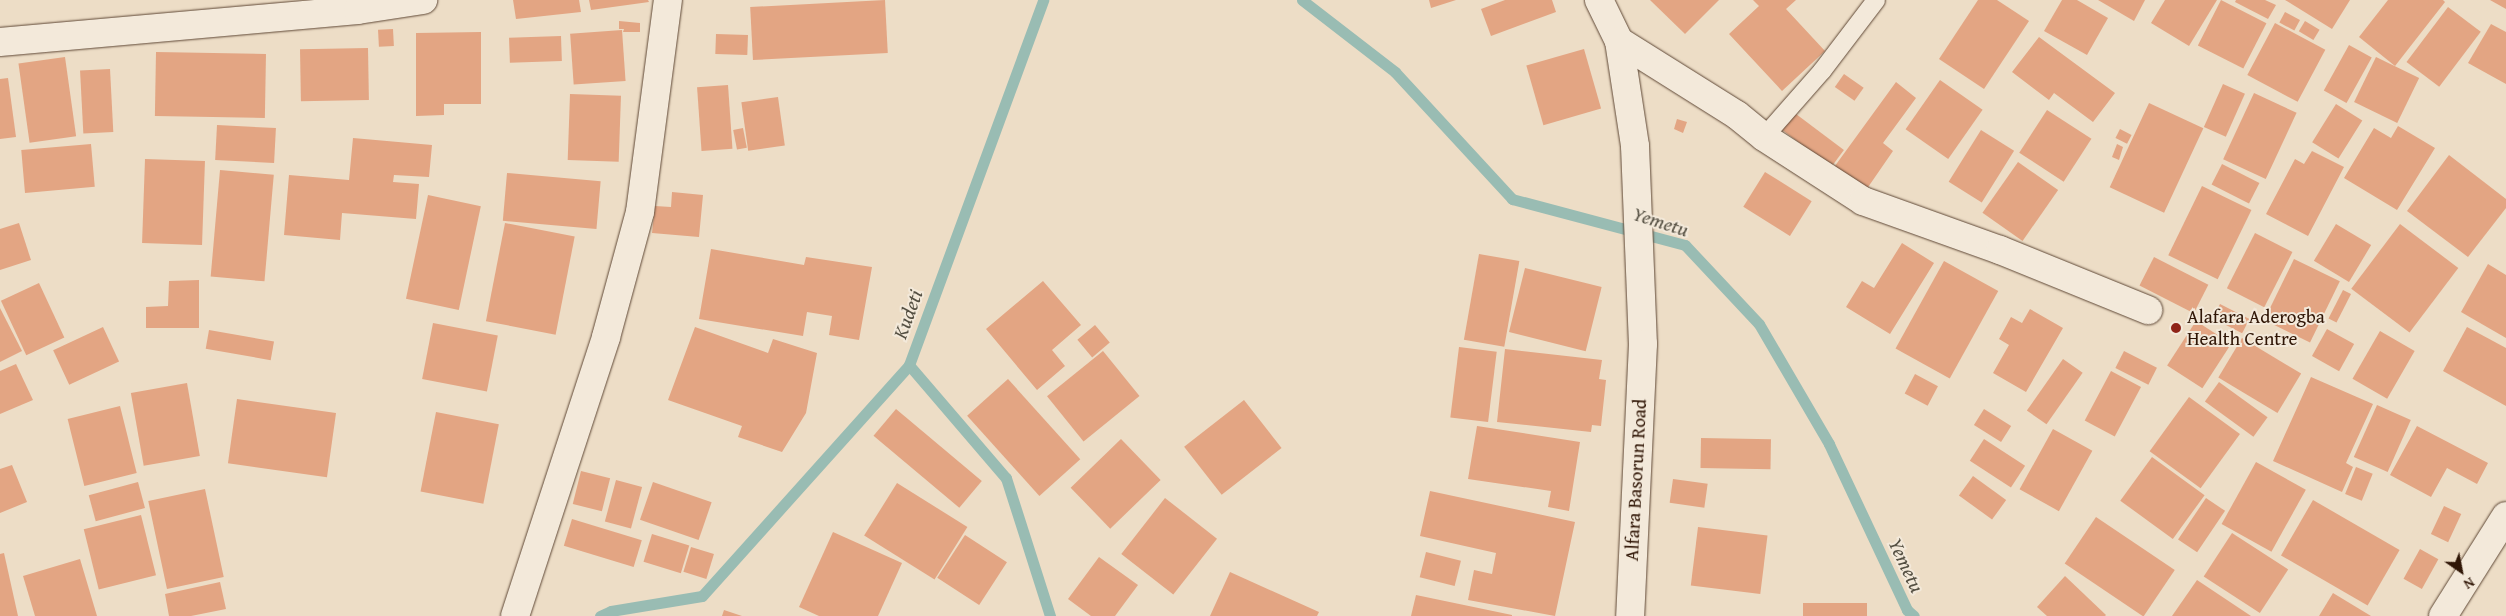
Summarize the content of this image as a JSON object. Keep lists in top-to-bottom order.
{
  "streets": {
    "street": ["Alfara Basorun Road"]
  },
  "water": ["Yemetu", "Kudeti"],
  "places": ["Alafara Aderogba Health Centre"],
  "north": "bottom right"
}
